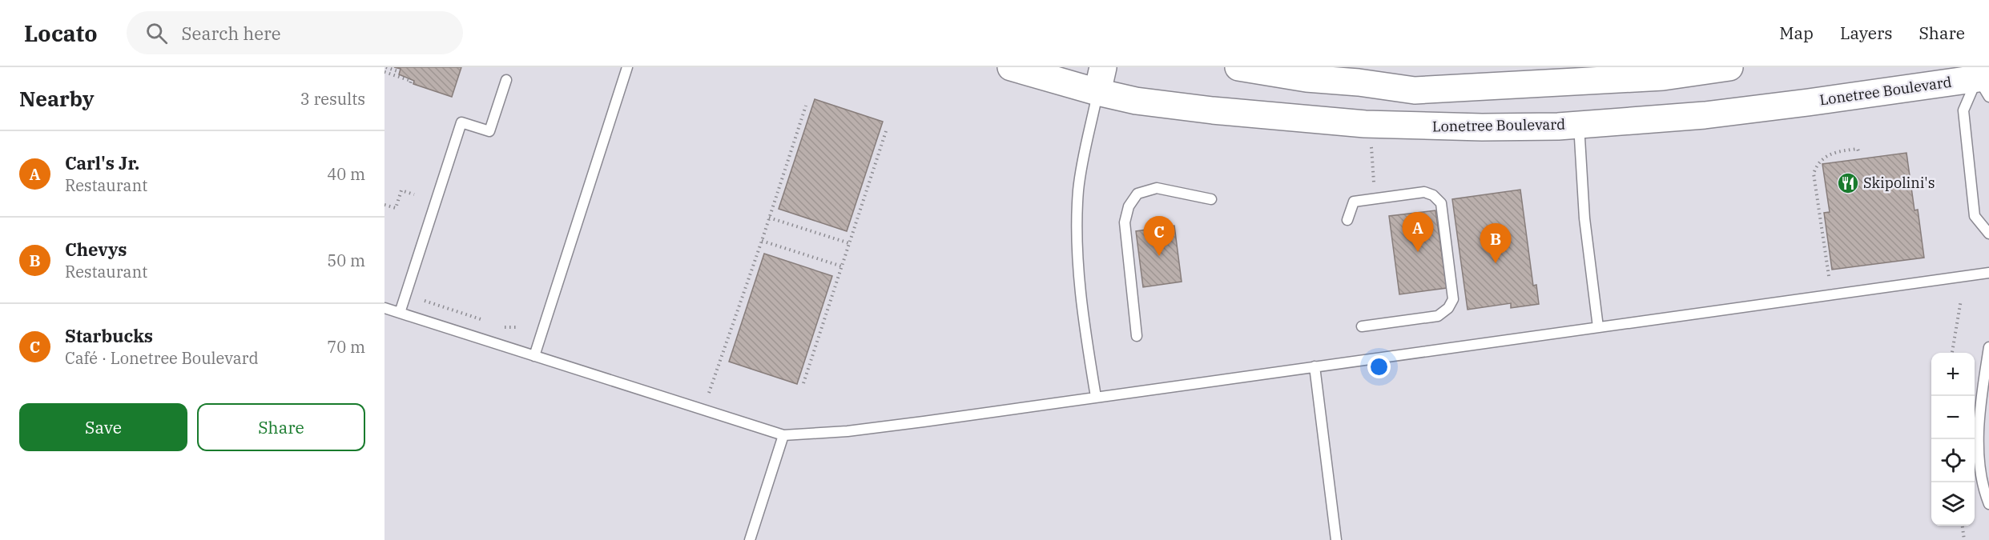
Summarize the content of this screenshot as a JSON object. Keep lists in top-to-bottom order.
{
  "streets": {
    "main road": ["Lonetree Boulevard"]
  },
  "places": {
    "restaurant": ["Skipolini's"]
  },
  "page": {
    "header": "Locato",
    "search": "Search here",
    "nav": ["Map", "Layers", "Share"],
    "heading": ["Nearby", "3 results"],
    "list": [
      {
        "mark": "A",
        "name": "Carl's Jr.",
        "note": "Restaurant",
        "value": "40 m"
      },
      {
        "mark": "B",
        "name": "Chevys",
        "note": "Restaurant",
        "value": "50 m"
      },
      {
        "mark": "C",
        "name": "Starbucks",
        "note": "Café · Lonetree Boulevard",
        "value": "70 m"
      }
    ],
    "pins": ["A", "C", "B"],
    "map_buttons": ["+", "−"],
    "buttons": ["Save", "Share"]
  }
}
